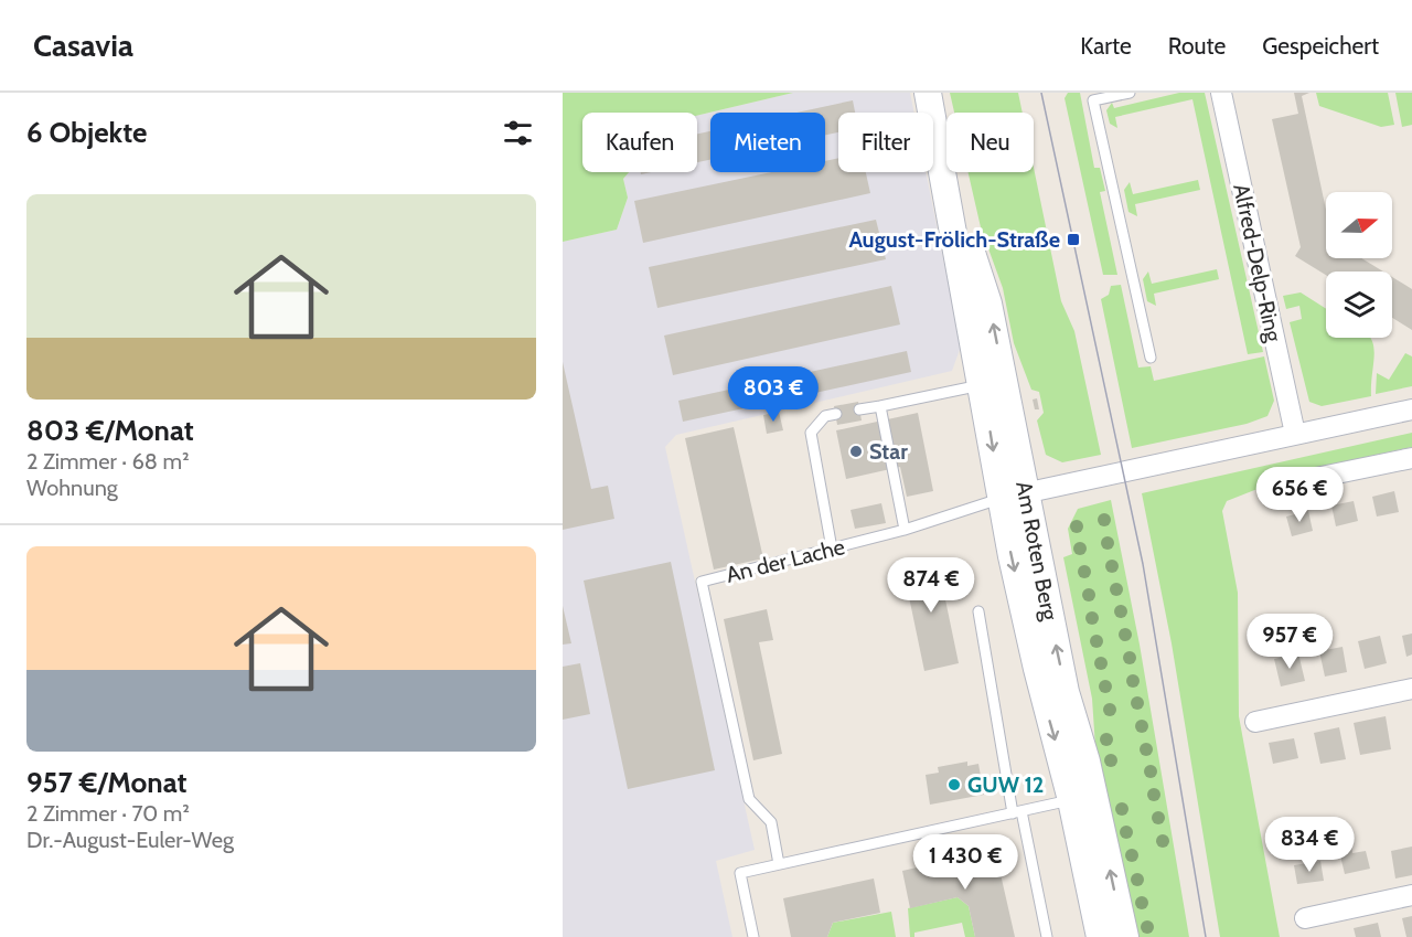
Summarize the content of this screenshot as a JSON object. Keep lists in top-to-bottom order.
{
  "streets": {
    "main road": ["Am Roten Berg"],
    "street": ["Alfred-Delp-Ring"],
    "lane": ["An der Lache"]
  },
  "crossings": [
    ["Am Roten Berg", "An der Lache"]
  ],
  "places": {
    "transit": ["August-Frölich-Straße"],
    "other": ["Star", "GUW 12"]
  },
  "north": "right",
  "page": {
    "header": "Casavia",
    "nav": ["Karte", "Route", "Gespeichert"],
    "heading": "6 Objekte",
    "chip": [
      "Kaufen",
      "Mieten",
      "Filter",
      "Neu"
    ],
    "list": [
      {
        "name": "803 €/Monat",
        "note": "2 Zimmer · 68 m² · Wohnung"
      },
      {
        "name": "957 €/Monat",
        "note": "2 Zimmer · 70 m² · Dr.-August-Euler-Weg"
      }
    ],
    "price": [
      "803 €",
      "656 €",
      "874 €",
      "957 €",
      "834 €",
      "1 430 €"
    ]
  }
}
